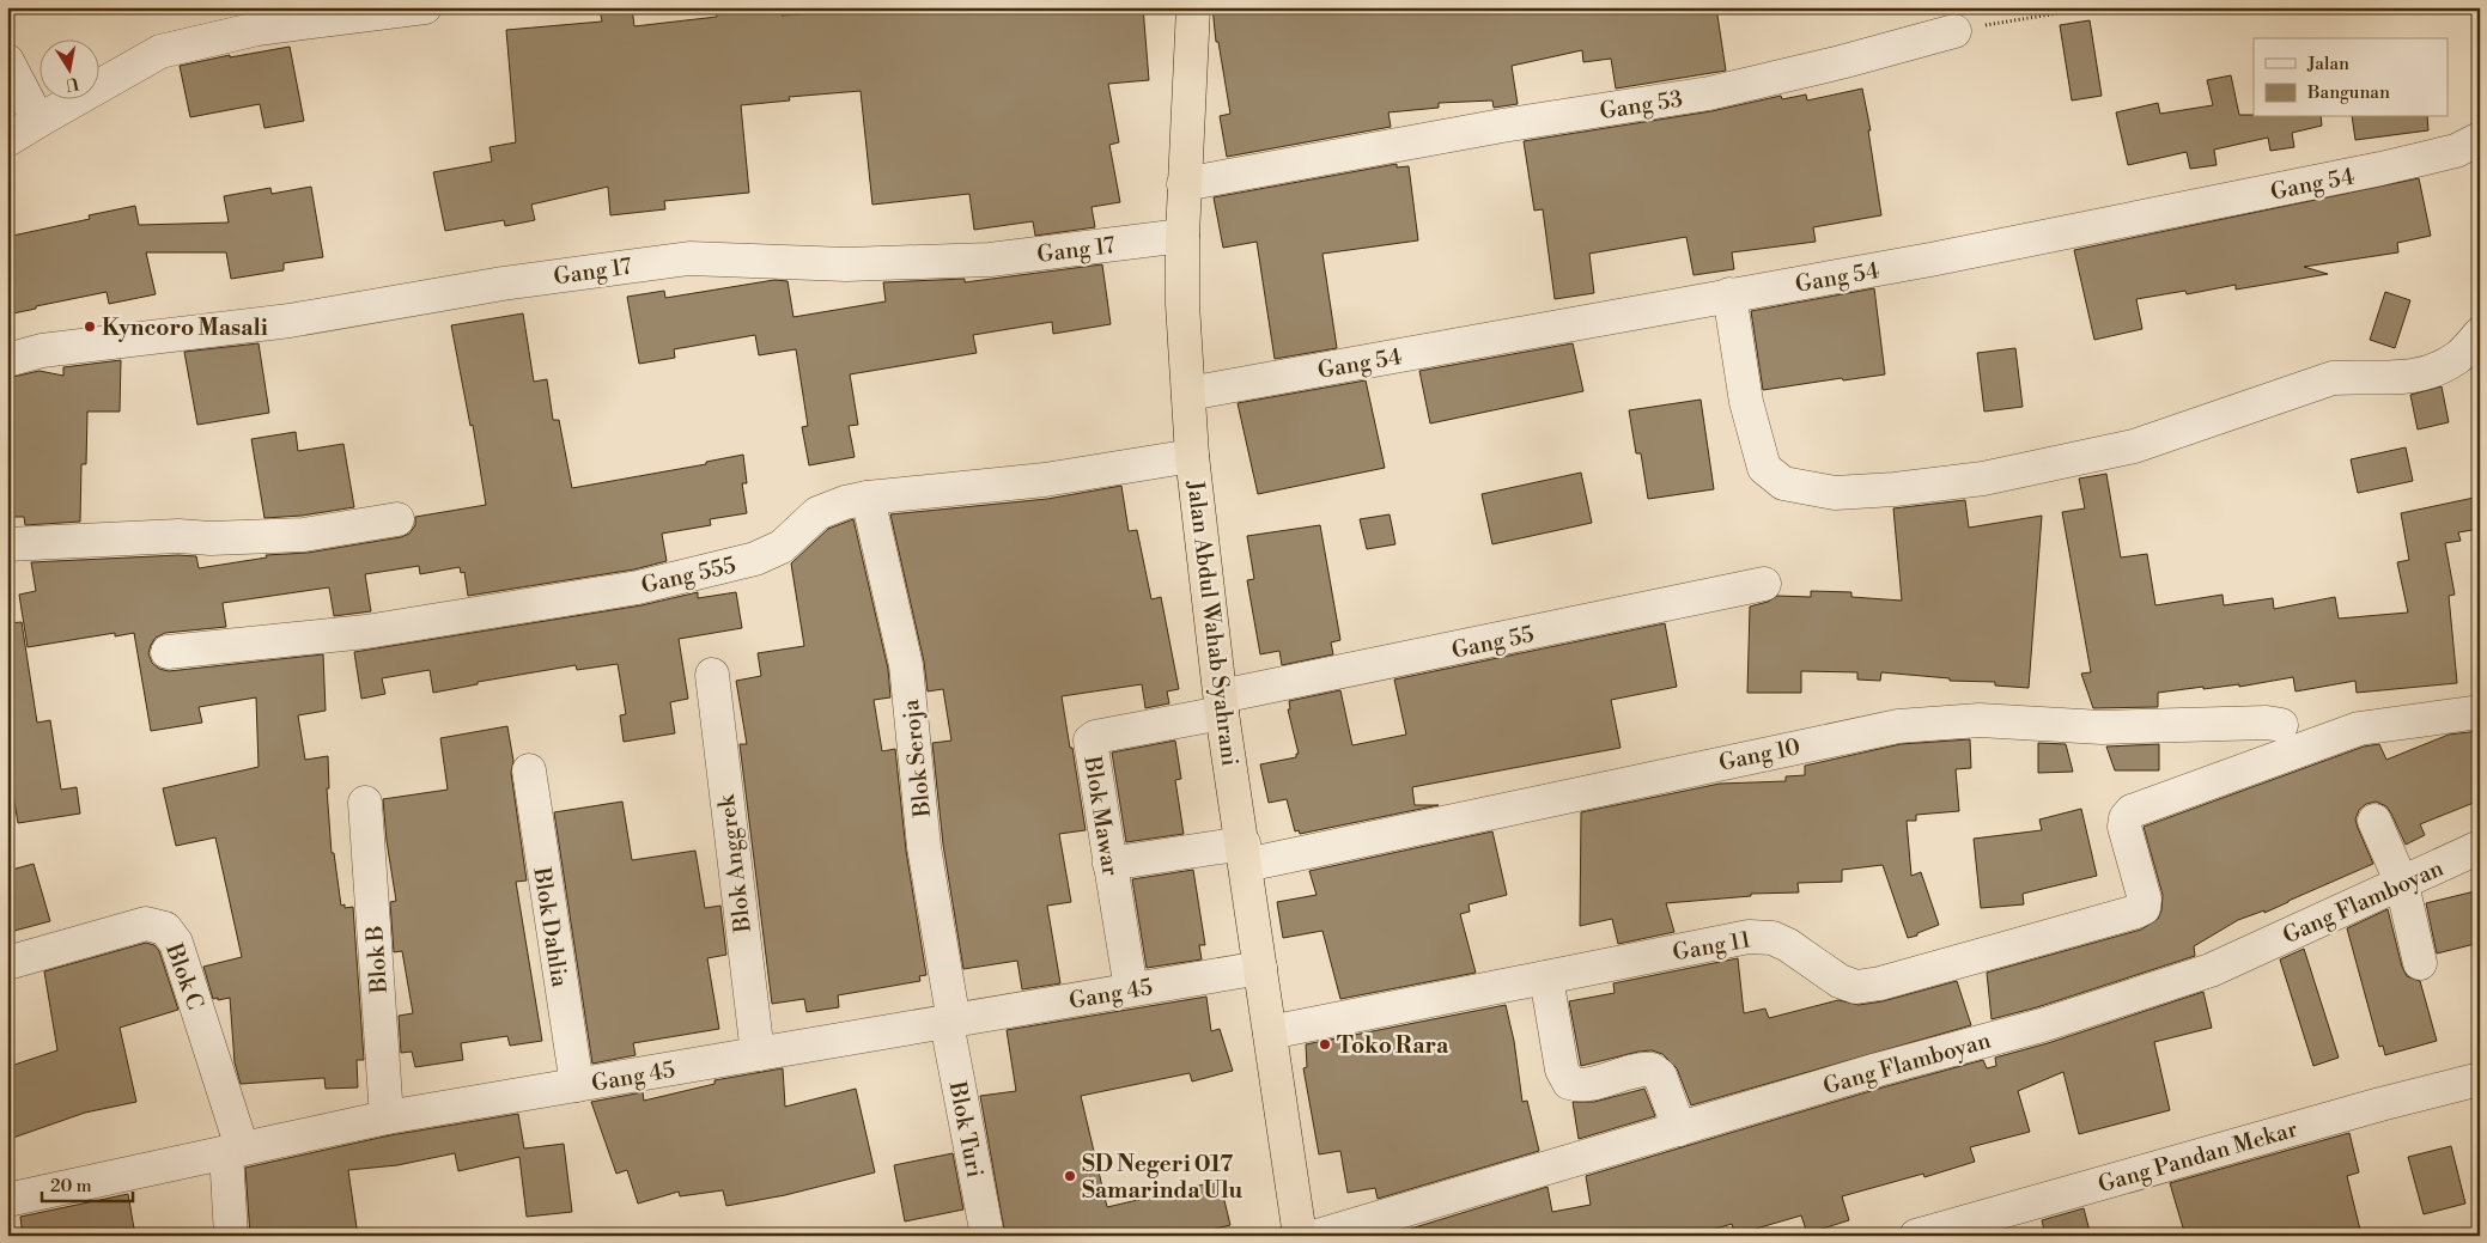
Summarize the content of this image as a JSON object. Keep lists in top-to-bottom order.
{
  "streets": {
    "highway": ["Jalan Abdul Wahab Syahrani"],
    "street": [
      "Gang 53",
      "Gang 54",
      "Gang 17",
      "Gang 555",
      "Gang 55",
      "Gang 10",
      "Blok Seroja",
      "Blok Mawar",
      "Blok Anggrek",
      "Gang Flamboyan",
      "Blok Dahlia",
      "Gang 11",
      "Blok B",
      "Blok C",
      "Gang 45",
      "Blok Turi",
      "Gang Pandan Mekar"
    ]
  },
  "crossings": [
    ["Gang 53", "Jalan Abdul Wahab Syahrani"],
    ["Gang 54", "Jalan Abdul Wahab Syahrani"],
    ["Gang 17", "Jalan Abdul Wahab Syahrani"],
    ["Gang 555", "Jalan Abdul Wahab Syahrani"],
    ["Gang 555", "Blok Seroja"],
    ["Jalan Abdul Wahab Syahrani", "Gang 55"],
    ["Jalan Abdul Wahab Syahrani", "Gang 10"],
    ["Jalan Abdul Wahab Syahrani", "Blok Mawar"],
    ["Jalan Abdul Wahab Syahrani", "Gang 11"],
    ["Jalan Abdul Wahab Syahrani", "Gang 45"],
    ["Gang 55", "Blok Mawar"],
    ["Gang 10", "Blok Mawar"],
    ["Blok Seroja", "Gang 45"],
    ["Blok Seroja", "Blok Turi"],
    ["Blok Mawar", "Gang 45"],
    ["Blok Anggrek", "Gang 45"],
    ["Blok Dahlia", "Gang 45"],
    ["Blok B", "Gang 45"],
    ["Blok C", "Gang 45"],
    ["Gang 45", "Blok Turi"]
  ],
  "places": ["Kyncoro Masali", "Toko Rara", "SD Negeri 017 Samarinda Ulu"],
  "legend": ["Jalan", "Bangunan"],
  "scale_bar": "20 m",
  "north": "bottom"
}
